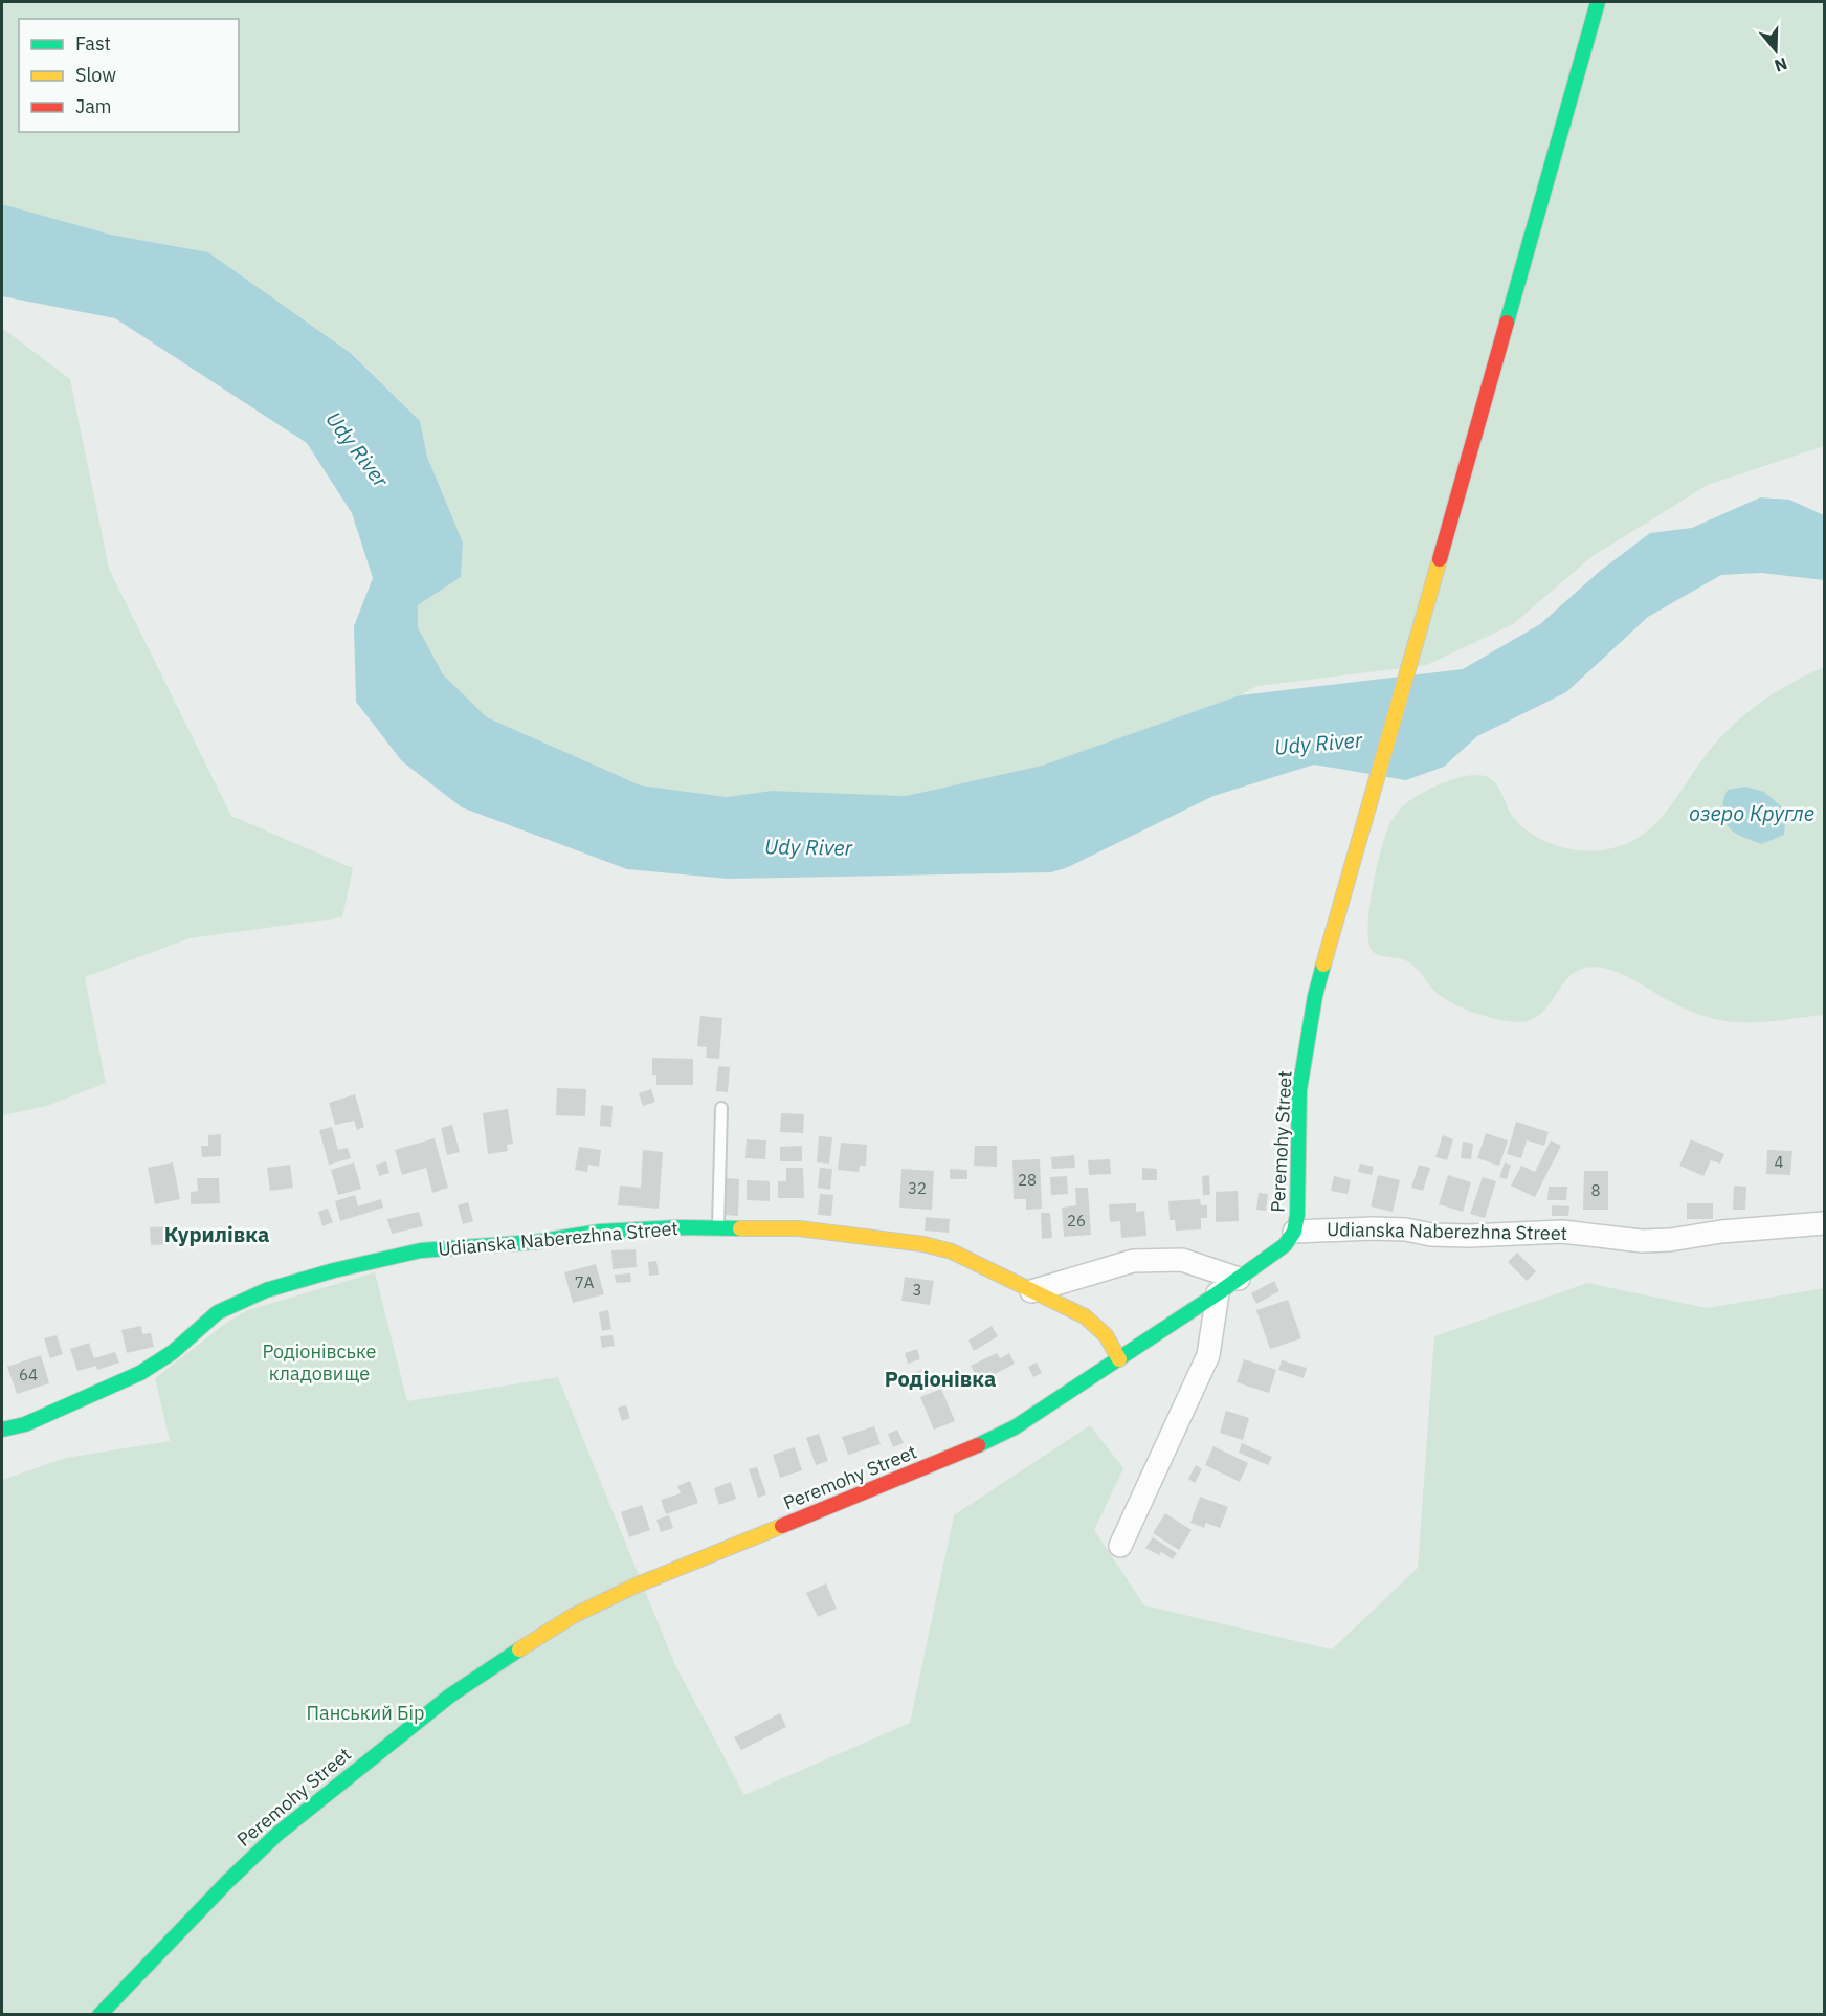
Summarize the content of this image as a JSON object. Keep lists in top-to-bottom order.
{
  "streets": {
    "street": ["Peremohy Street", "Udianska Naberezhna Street"]
  },
  "crossings": [
    ["Peremohy Street", "Udianska Naberezhna Street"]
  ],
  "districts": ["Курилівка", "Родіонівка"],
  "water": ["Udy River", "озеро Кругле"],
  "parks": ["Родіонівське кладовище", "Панський Бір"],
  "house_numbers": [
    "4",
    "28",
    "32",
    "8",
    "26",
    "7А",
    "3",
    "64"
  ],
  "legend": ["Fast", "Slow", "Jam"],
  "north": "bottom"
}
